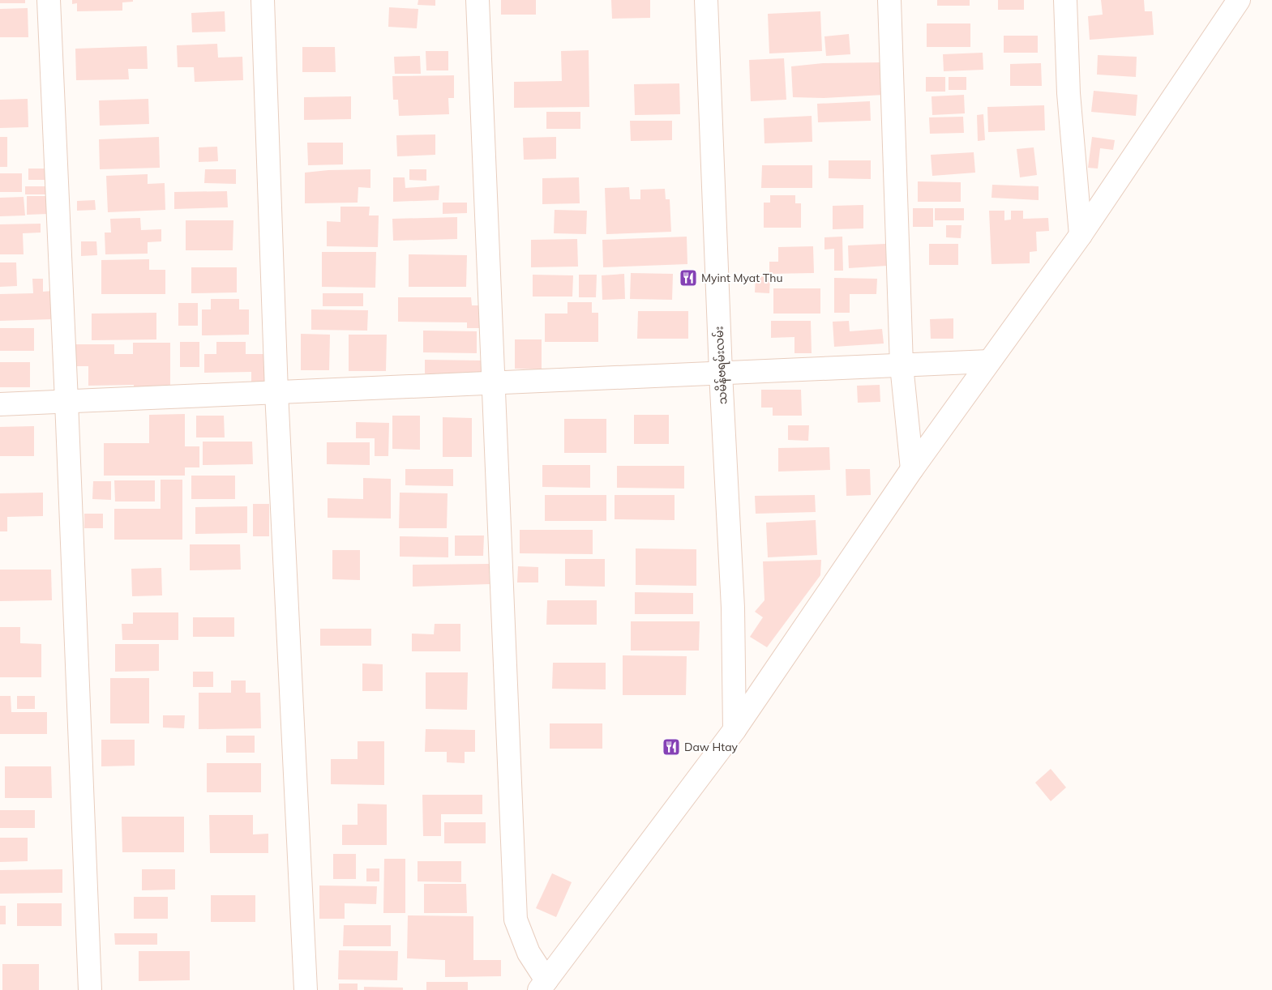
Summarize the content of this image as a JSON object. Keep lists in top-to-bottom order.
{
  "streets": {
    "street": ["သမိန်ဗရမ်းလမ်း"]
  },
  "places": {
    "restaurant": ["Myint Myat Thu", "Daw Htay"]
  }
}
